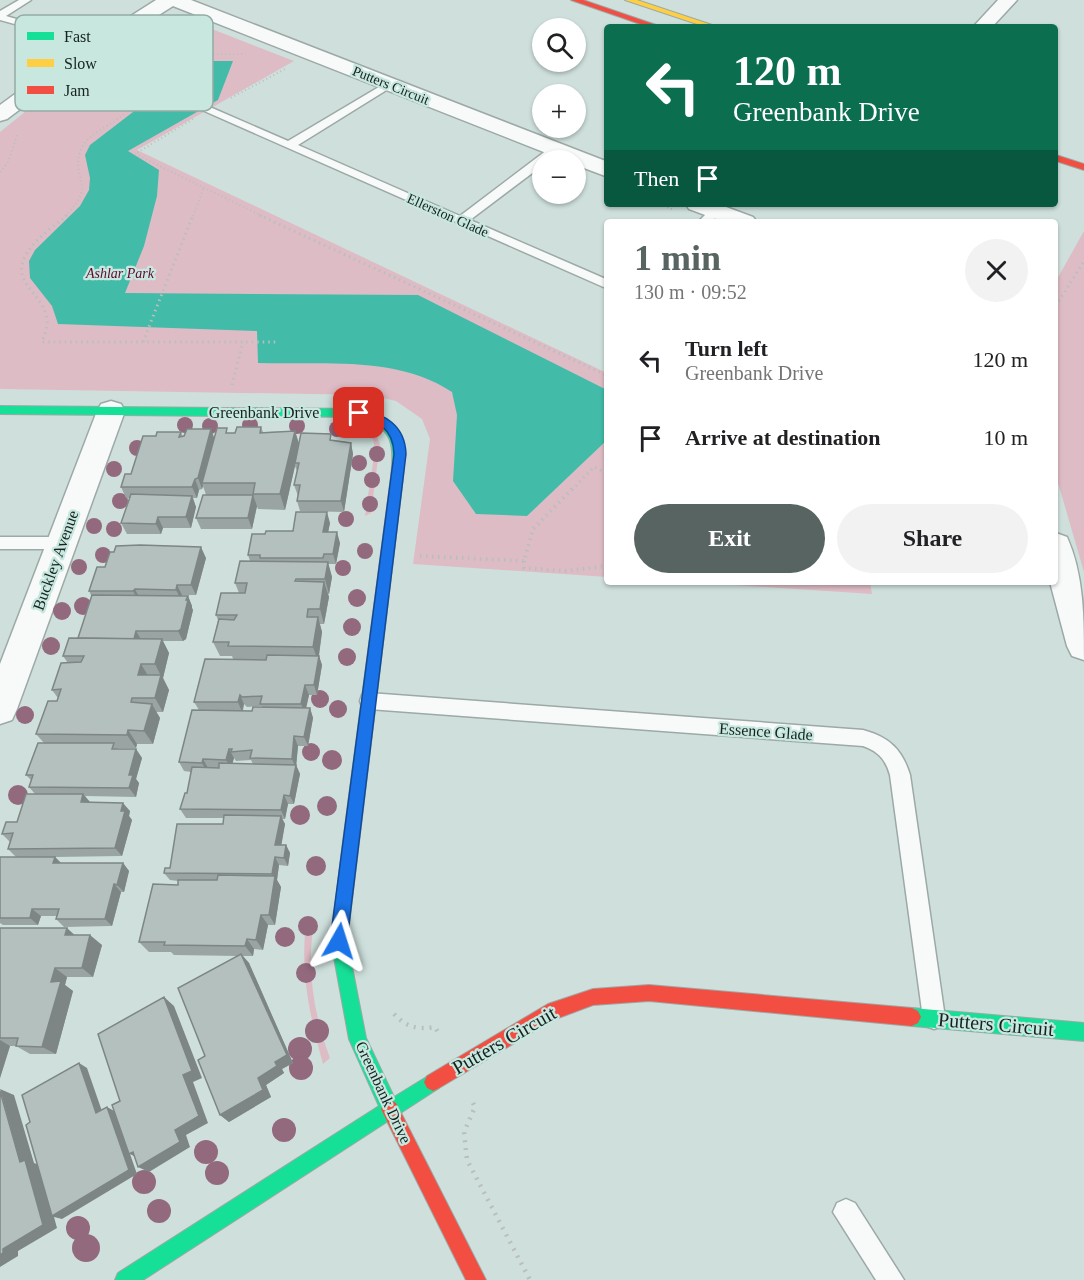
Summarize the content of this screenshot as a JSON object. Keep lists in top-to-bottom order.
{
  "streets": {
    "street": ["Putters Circuit", "Greenbank Drive", "Buckley Avenue"],
    "lane": ["Ellerston Glade", "Essence Glade"]
  },
  "crossings": [
    ["Putters Circuit", "Greenbank Drive"],
    ["Putters Circuit", "Essence Glade"],
    ["Greenbank Drive", "Buckley Avenue"],
    ["Greenbank Drive", "Essence Glade"]
  ],
  "parks": ["Ashlar Park"],
  "legend": ["Fast", "Slow", "Jam"],
  "page": {
    "map_buttons": ["+", "−"],
    "turn": ["120 m", "Greenbank Drive"],
    "then": "Then",
    "heading": ["1 min", "130 m · 09:52"],
    "list": [
      {
        "name": "Turn left",
        "note": "Greenbank Drive",
        "value": "120 m"
      },
      {
        "name": "Arrive at destination",
        "value": "10 m"
      }
    ],
    "buttons": ["Exit", "Share"]
  }
}
